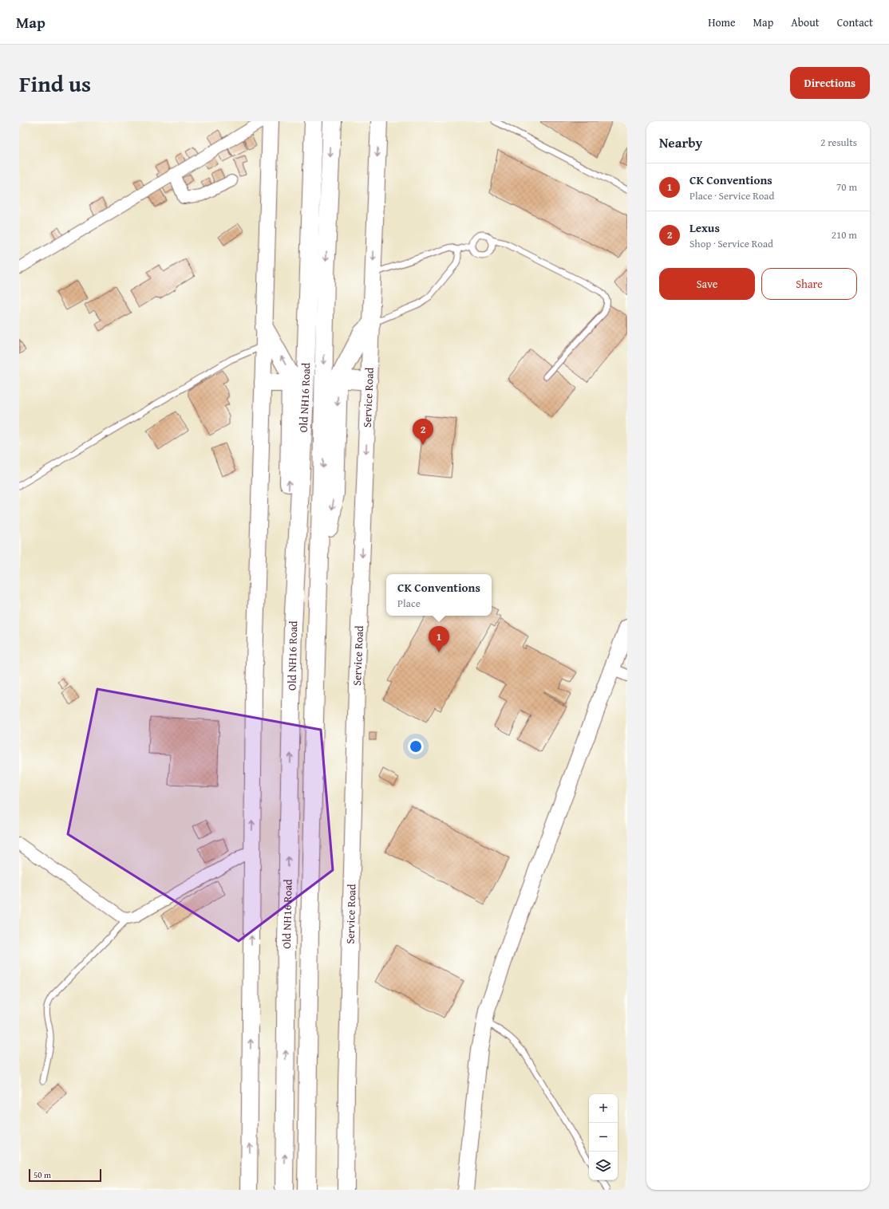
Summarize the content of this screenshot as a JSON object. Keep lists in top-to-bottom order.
{
  "streets": {
    "main road": ["Old NH16 Road"],
    "street": ["Service Road"]
  },
  "scale_bar": "50 m",
  "page": {
    "header": "Map",
    "nav": [
      "Home",
      "Map",
      "About",
      "Contact"
    ],
    "title": "Find us",
    "buttons": [
      "Directions",
      ["Save", "Share"]
    ],
    "heading": ["Nearby", "2 results"],
    "list": [
      {
        "mark": "1",
        "name": "CK Conventions",
        "note": "Place · Service Road",
        "value": "70 m"
      },
      {
        "mark": "2",
        "name": "Lexus",
        "note": "Shop · Service Road",
        "value": "210 m"
      }
    ],
    "pins": ["2", "1"],
    "popup": ["CK Conventions", "Place"],
    "map_buttons": ["+", "−"],
    "scale": "50 m"
  }
}
